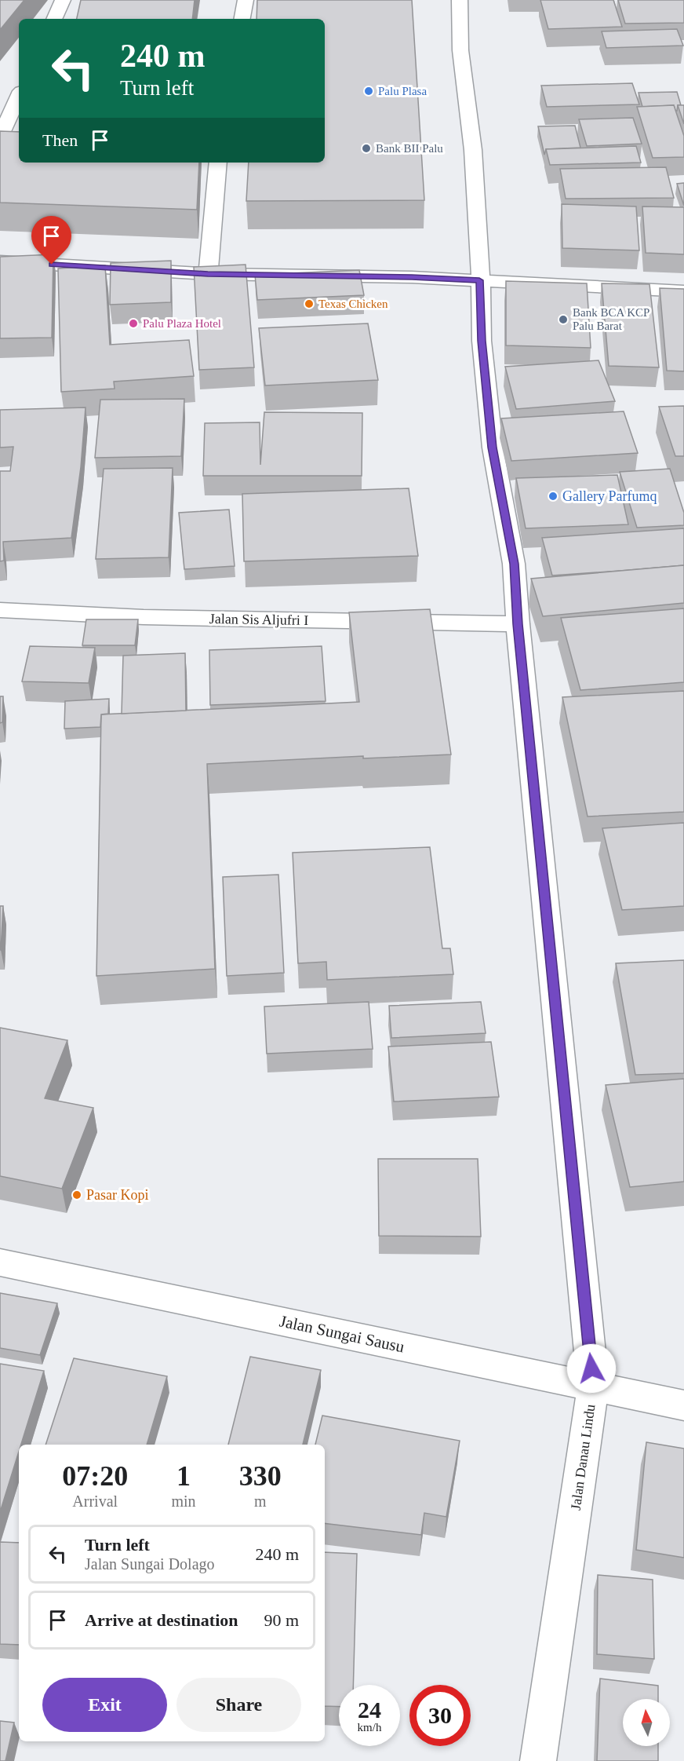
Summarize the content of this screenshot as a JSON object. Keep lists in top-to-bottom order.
{
  "streets": {
    "street": ["Jalan Sis Aljufri I", "Jalan Sungai Sausu", "Jalan Danau Lindu"]
  },
  "crossings": [
    ["Jalan Sis Aljufri I", "Jalan Danau Lindu"],
    ["Jalan Sungai Sausu", "Jalan Danau Lindu"]
  ],
  "places": [
    "Palu Plasa",
    "Bank BII Palu",
    "Texas Chicken",
    "Bank BCA KCP Palu Barat",
    "Palu Plaza Hotel",
    "Gallery Parfumq",
    "Pasar Kopi"
  ],
  "north": "top",
  "page": {
    "turn": ["240 m", "Turn left"],
    "then": "Then",
    "eta": [
      "07:20",
      "Arrival",
      "1",
      "min",
      "330",
      "m"
    ],
    "list": [
      {
        "name": "Turn left",
        "note": "Jalan Sungai Dolago",
        "value": "240 m"
      },
      {
        "name": "Arrive at destination",
        "value": "90 m"
      }
    ],
    "buttons": ["Exit", "Share"],
    "speed": "24 km/h",
    "limit": "30"
  }
}
